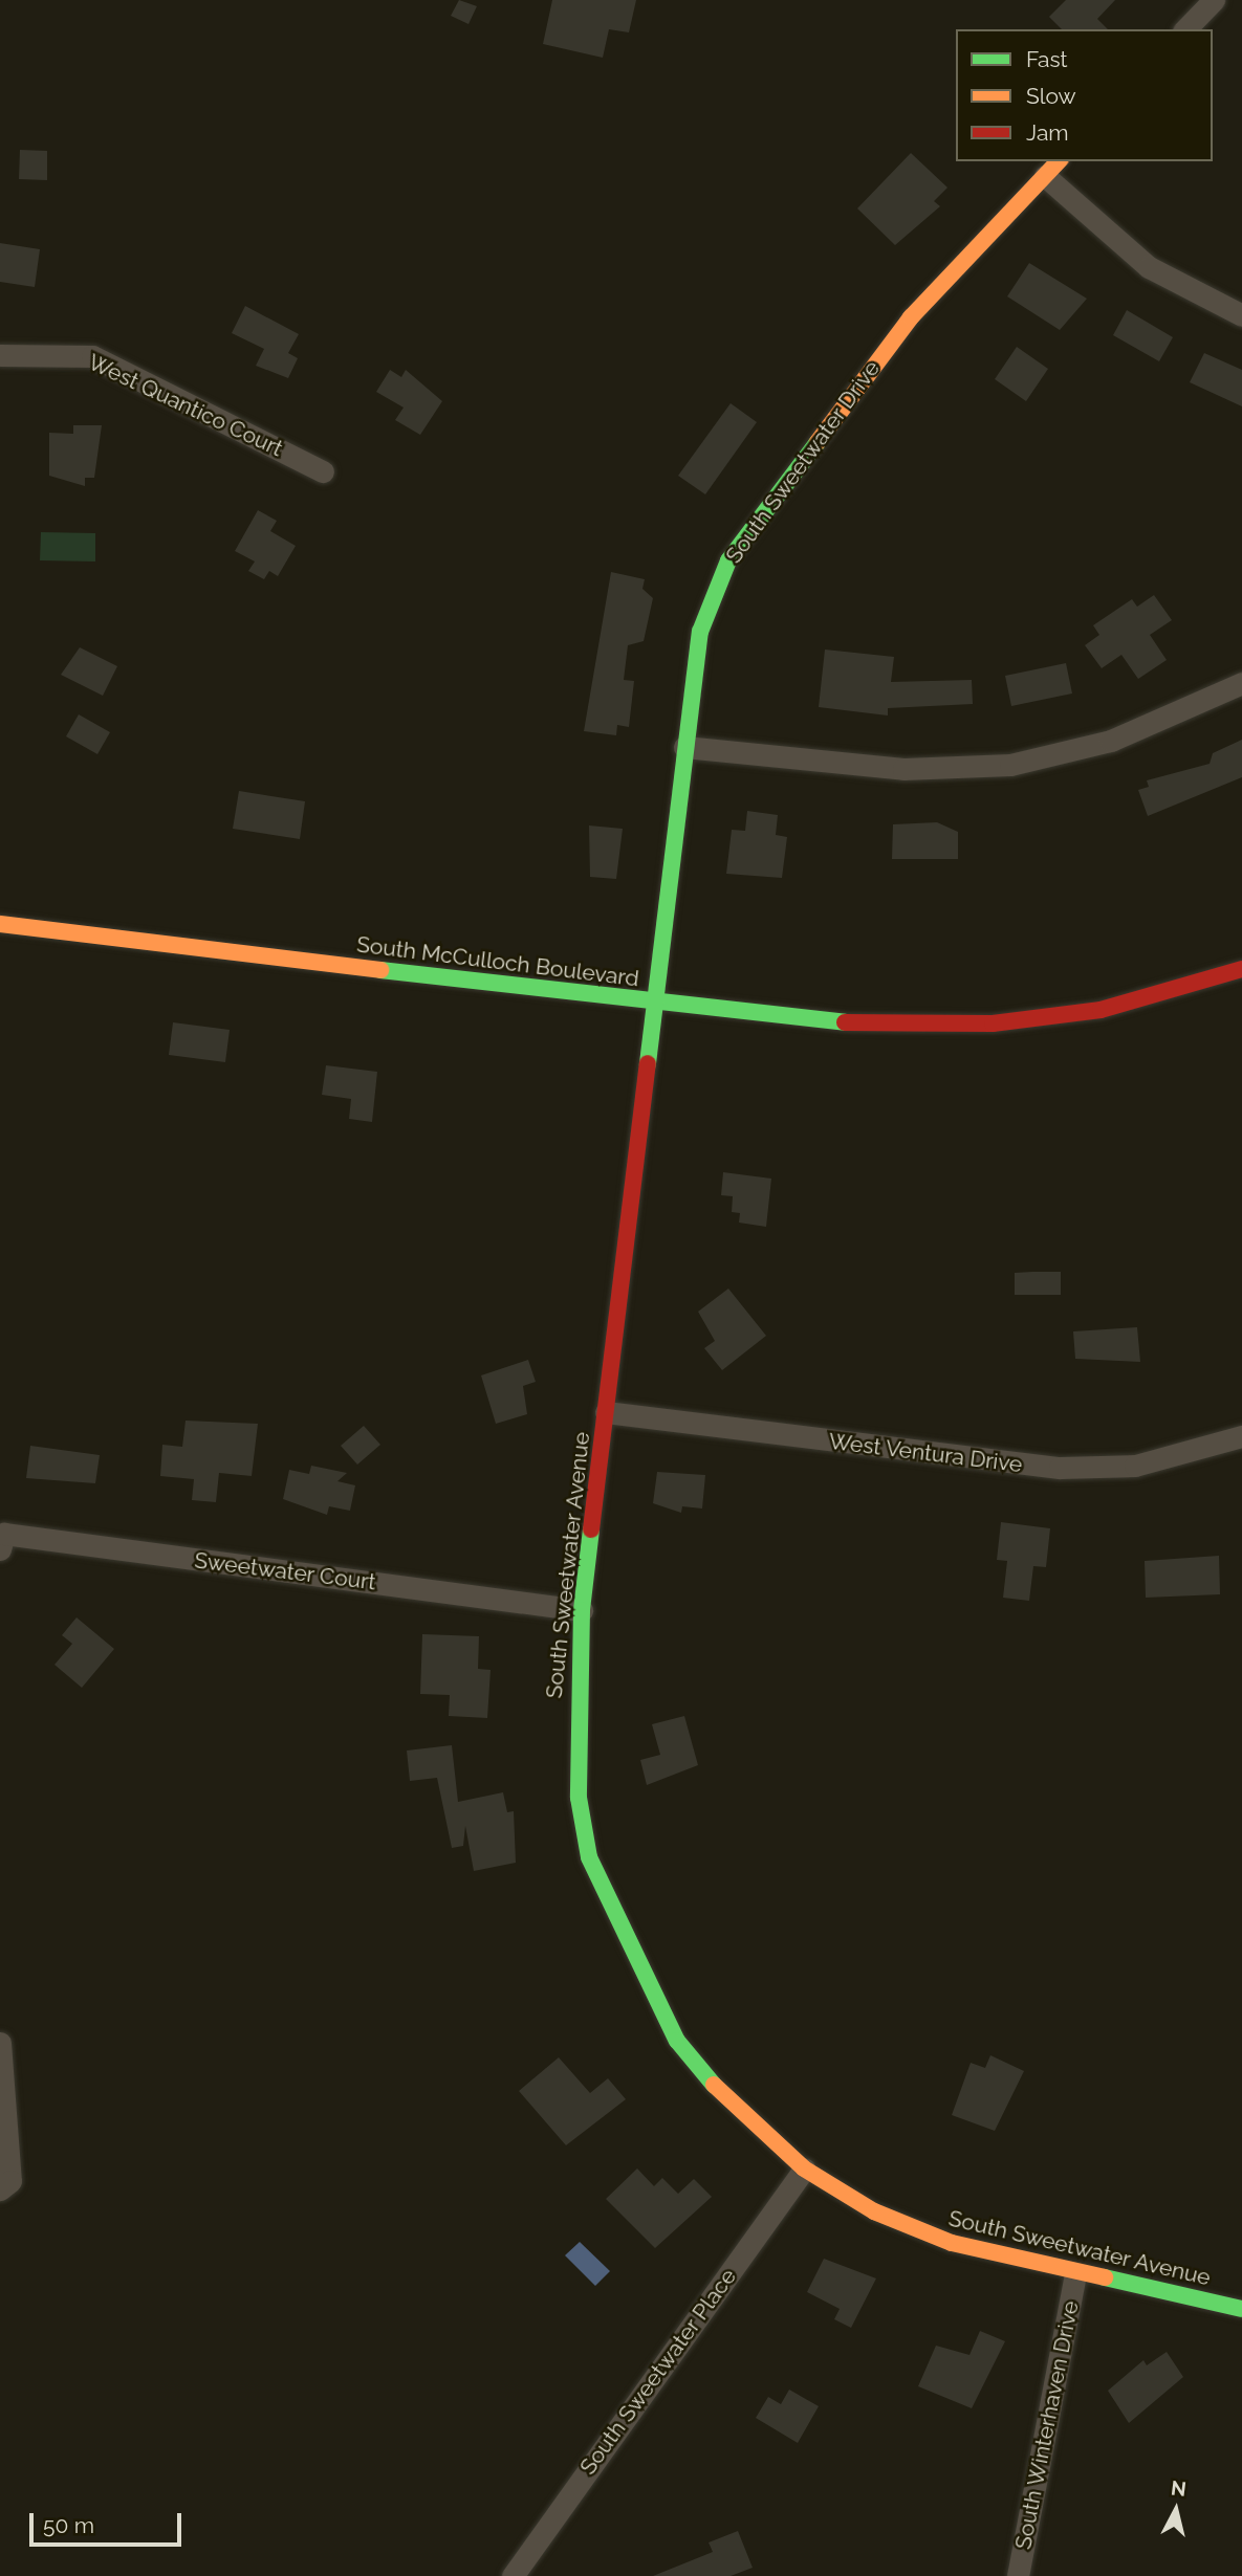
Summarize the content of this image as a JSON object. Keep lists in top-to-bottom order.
{
  "streets": {
    "street": [
      "West Quantico Court",
      "South Sweetwater Drive",
      "South McCulloch Boulevard",
      "West Ventura Drive",
      "South Sweetwater Avenue",
      "Sweetwater Court",
      "South Sweetwater Place",
      "South Winterhaven Drive"
    ]
  },
  "crossings": [
    ["South Sweetwater Drive", "South McCulloch Boulevard"],
    ["South Sweetwater Drive", "South Sweetwater Avenue"],
    ["South McCulloch Boulevard", "South Sweetwater Avenue"],
    ["West Ventura Drive", "South Sweetwater Avenue"],
    ["South Sweetwater Avenue", "Sweetwater Court"],
    ["South Sweetwater Avenue", "South Sweetwater Place"],
    ["South Sweetwater Avenue", "South Winterhaven Drive"]
  ],
  "legend": ["Fast", "Slow", "Jam"],
  "scale_bar": "50 m",
  "north": "top"
}
